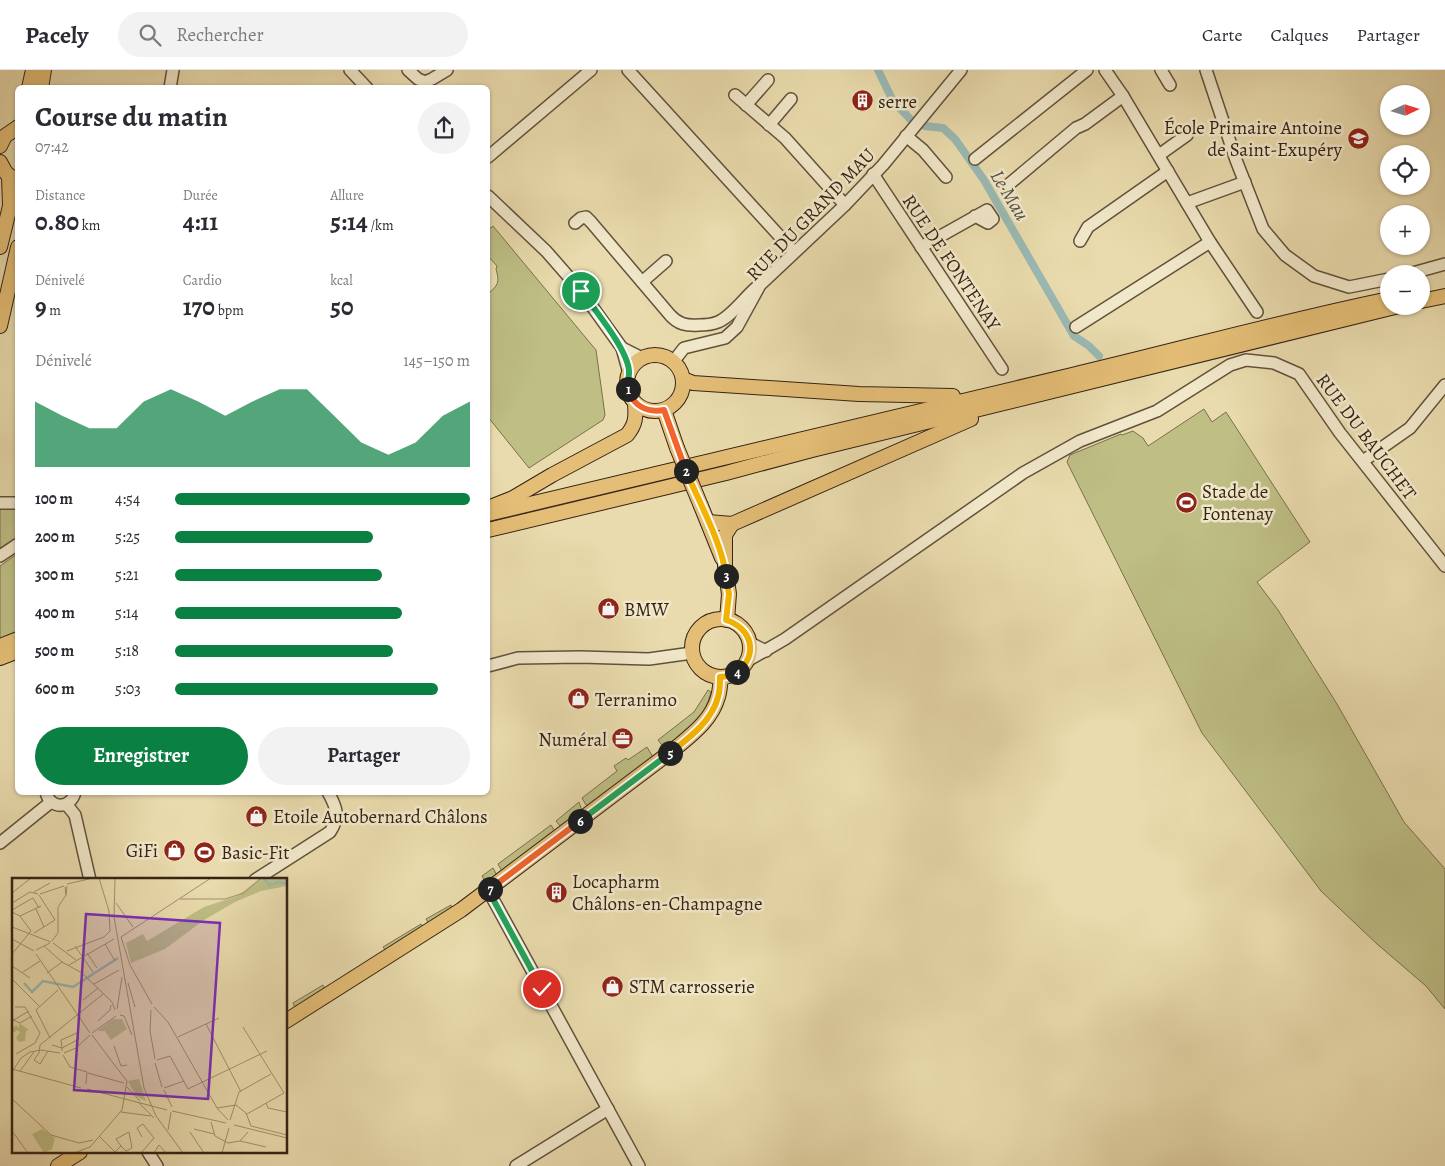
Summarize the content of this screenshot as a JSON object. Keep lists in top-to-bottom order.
{
  "streets": {
    "street": ["RUE DU GRAND MAU", "RUE DE FONTENAY", "RUE DU BAUCHET"]
  },
  "crossings": [
    ["RUE DU GRAND MAU", "RUE DE FONTENAY"]
  ],
  "water": ["Le Mau"],
  "places": {
    "building": ["serre", "Locapharm Châlons-en-Champagne"],
    "school or university": ["École Primaire Antoine de Saint-Exupéry"],
    "sports": ["Stade de Fontenay", "Basic-Fit"],
    "shop": [
      "BMW",
      "Terranimo",
      "Etoile Autobernard Châlons",
      "GiFi",
      "STM carrosserie"
    ],
    "office": ["Numéral"]
  },
  "north": "right",
  "page": {
    "header": "Pacely",
    "search": "Rechercher",
    "nav": ["Carte", "Calques", "Partager"],
    "map_buttons": ["+", "−"],
    "heading": ["Course du matin", "07:42"],
    "stats": [
      ["Distance", "0.80 km"],
      ["Durée", "4:11"],
      ["Allure", "5:14 /km"],
      ["Dénivelé", "9 m"],
      ["Cardio", "170 bpm"],
      ["kcal", "50"]
    ],
    "chart": ["Dénivelé", "145–150 m"],
    "pins": [
      "1",
      "2",
      "3",
      "4",
      "5",
      "6",
      "7"
    ],
    "list": [
      {
        "name": "100 m",
        "note": "4:54"
      },
      {
        "name": "200 m",
        "note": "5:25"
      },
      {
        "name": "300 m",
        "note": "5:21"
      },
      {
        "name": "400 m",
        "note": "5:14"
      },
      {
        "name": "500 m",
        "note": "5:18"
      },
      {
        "name": "600 m",
        "note": "5:03"
      }
    ],
    "buttons": ["Enregistrer", "Partager"]
  }
}
